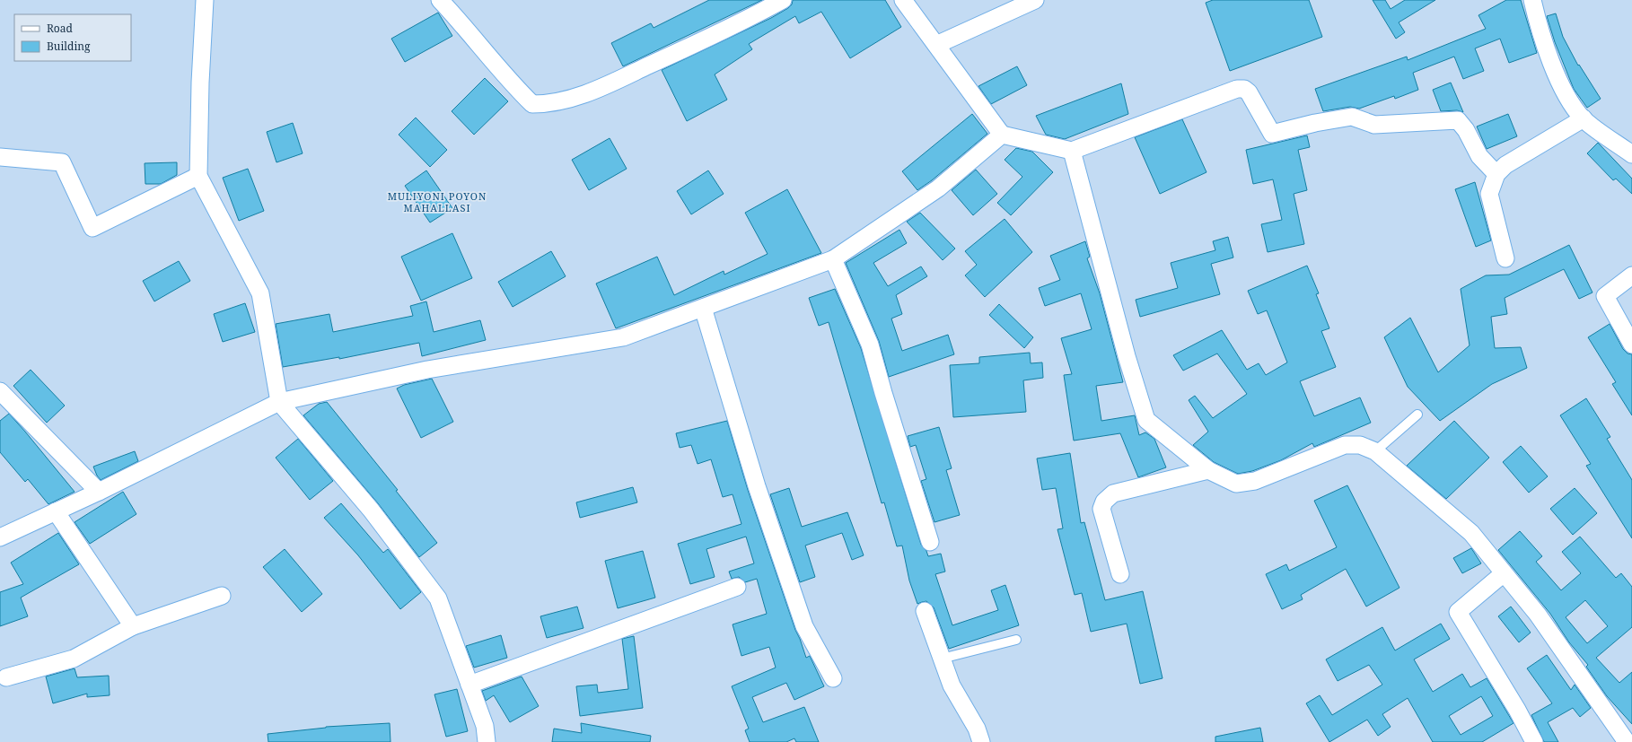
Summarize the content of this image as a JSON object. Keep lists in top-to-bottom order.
{
  "districts": ["MULIYONI POYON MAHALLASI"],
  "legend": ["Road", "Building"]
}
